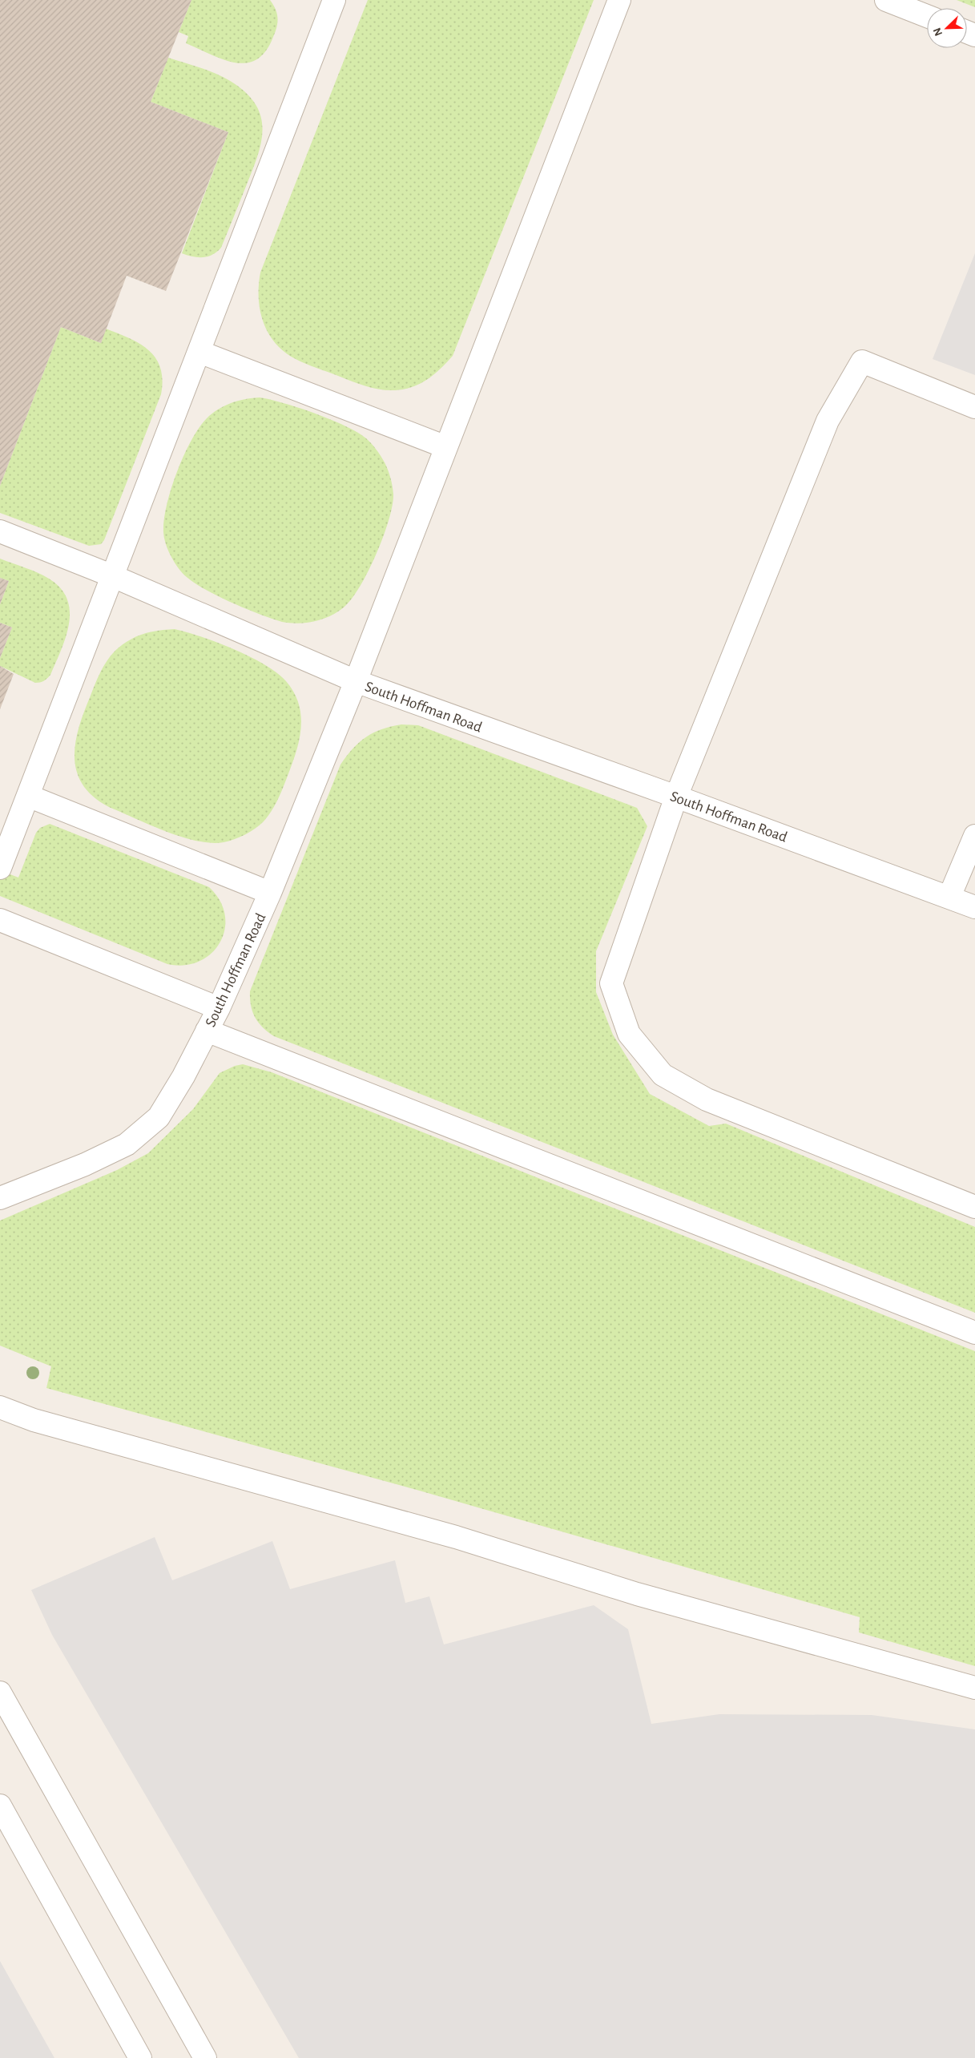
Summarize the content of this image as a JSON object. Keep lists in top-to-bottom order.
{
  "streets": {
    "street": ["South Hoffman Road"]
  },
  "north": "bottom left"
}
